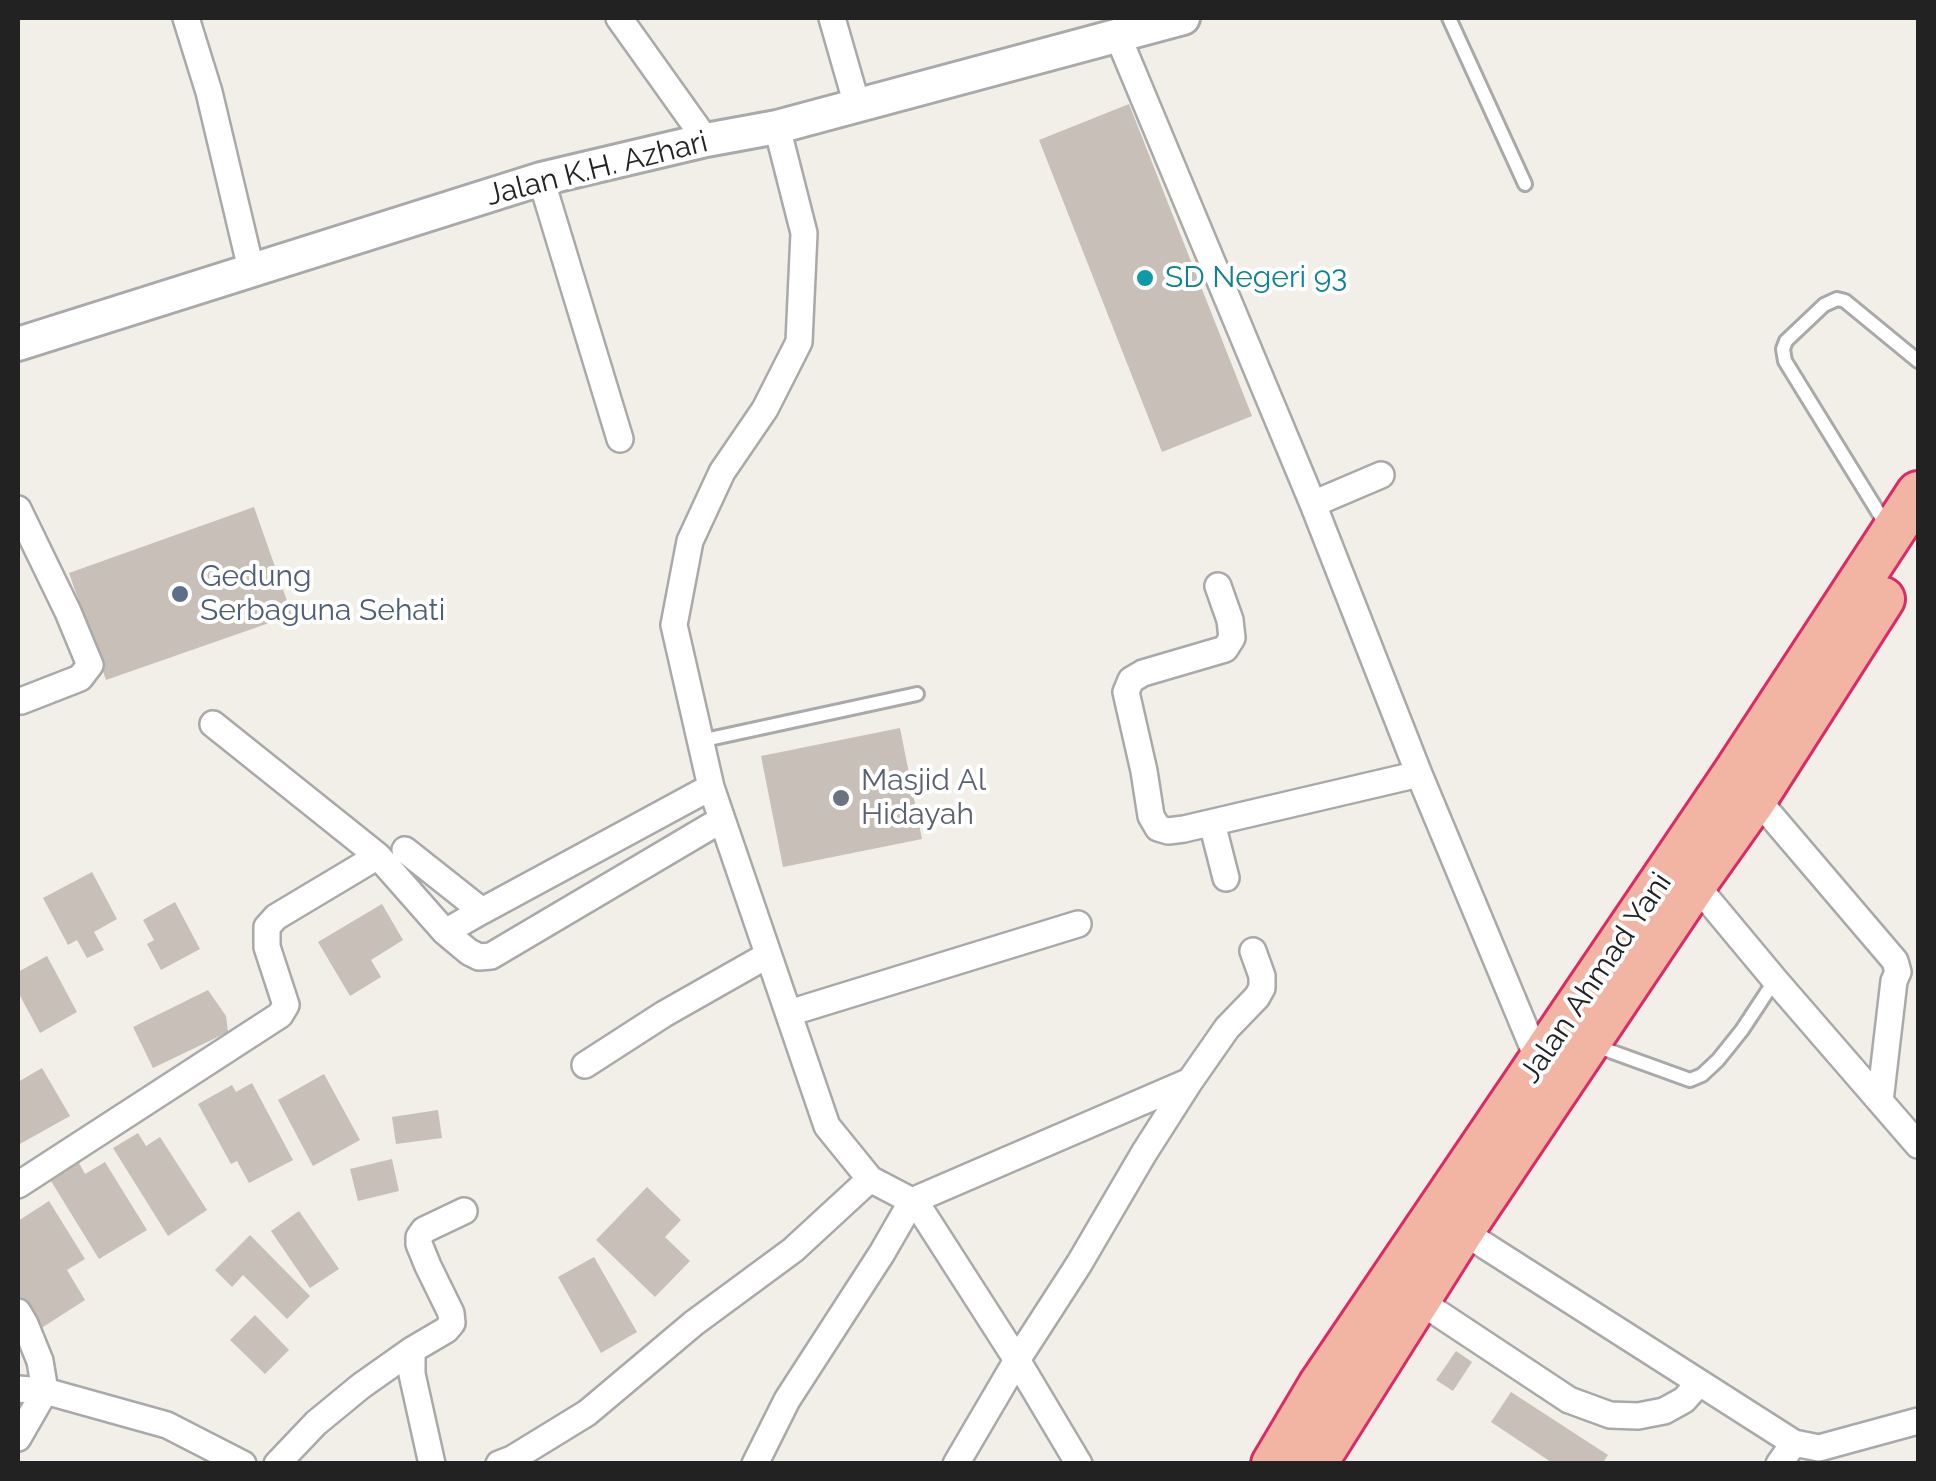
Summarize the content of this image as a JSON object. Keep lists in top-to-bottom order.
{
  "streets": {
    "highway": ["Jalan Ahmad Yani"],
    "street": ["Jalan K.H. Azhari"]
  },
  "places": ["SD Negeri 93", "Gedung Serbaguna Sehati", "Masjid Al Hidayah"]
}
